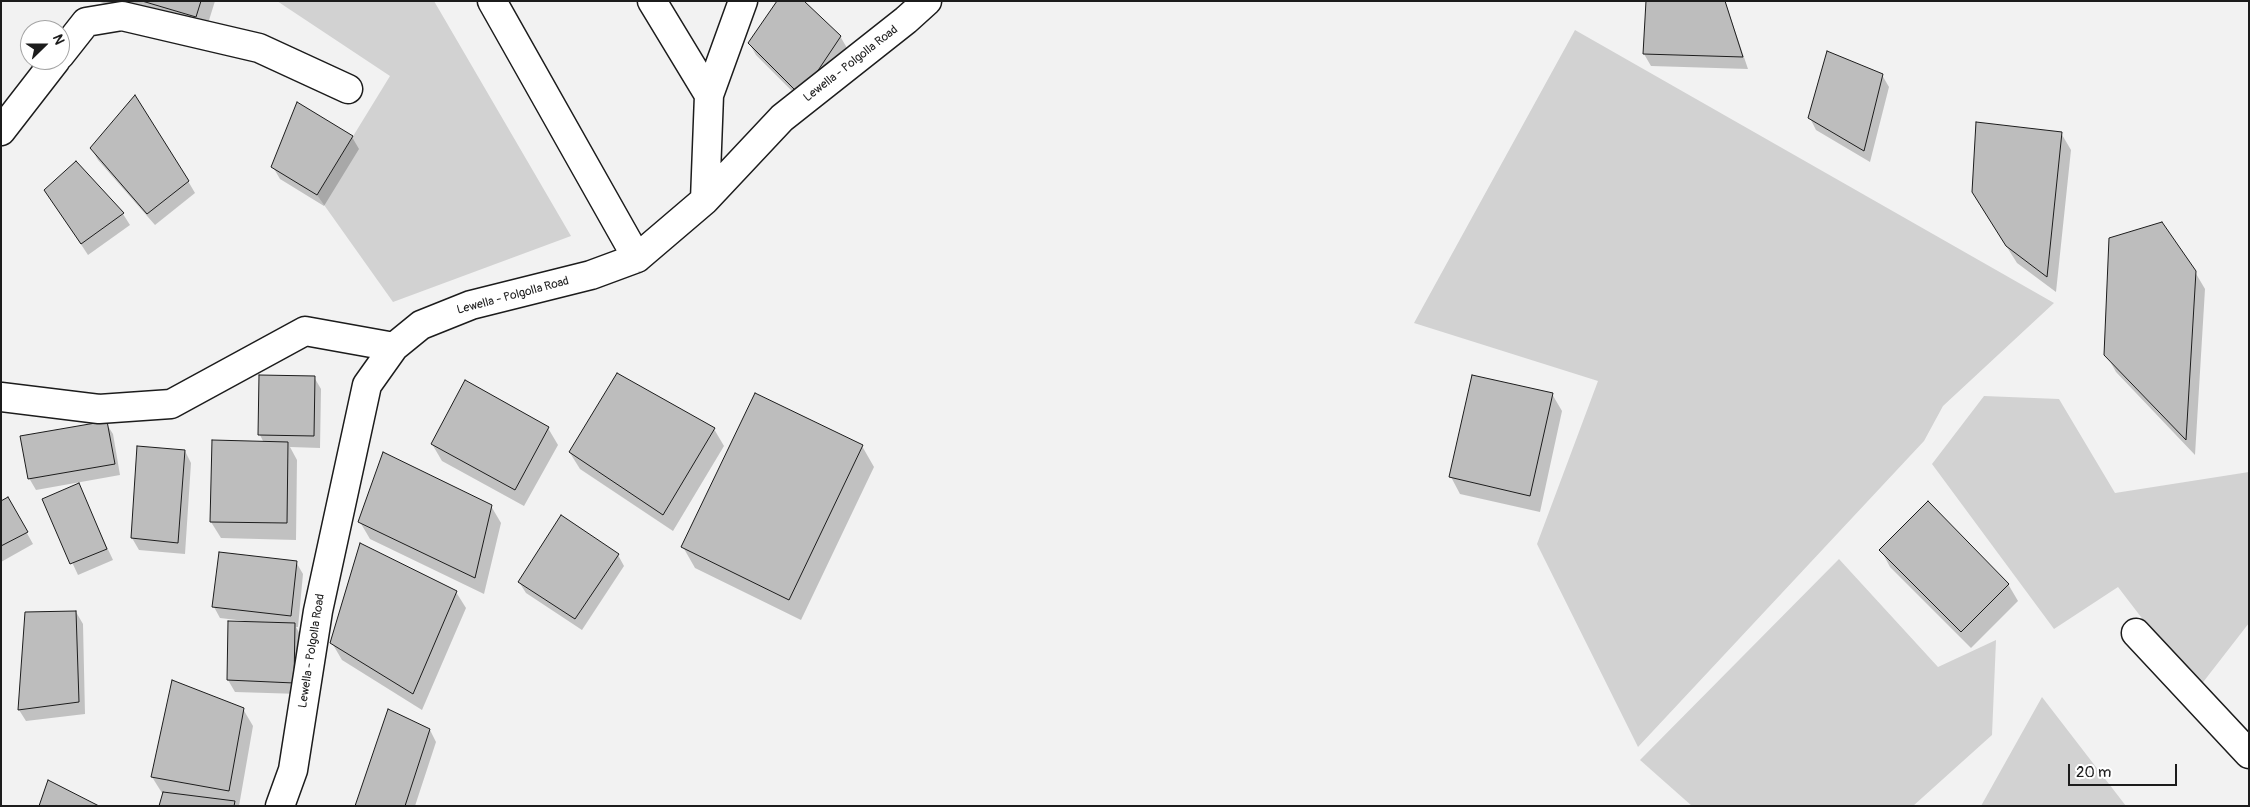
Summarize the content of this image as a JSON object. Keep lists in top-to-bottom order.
{
  "streets": {
    "street": ["Lewella - Polgolla Road"]
  },
  "scale_bar": "20 m",
  "north": "right"
}
